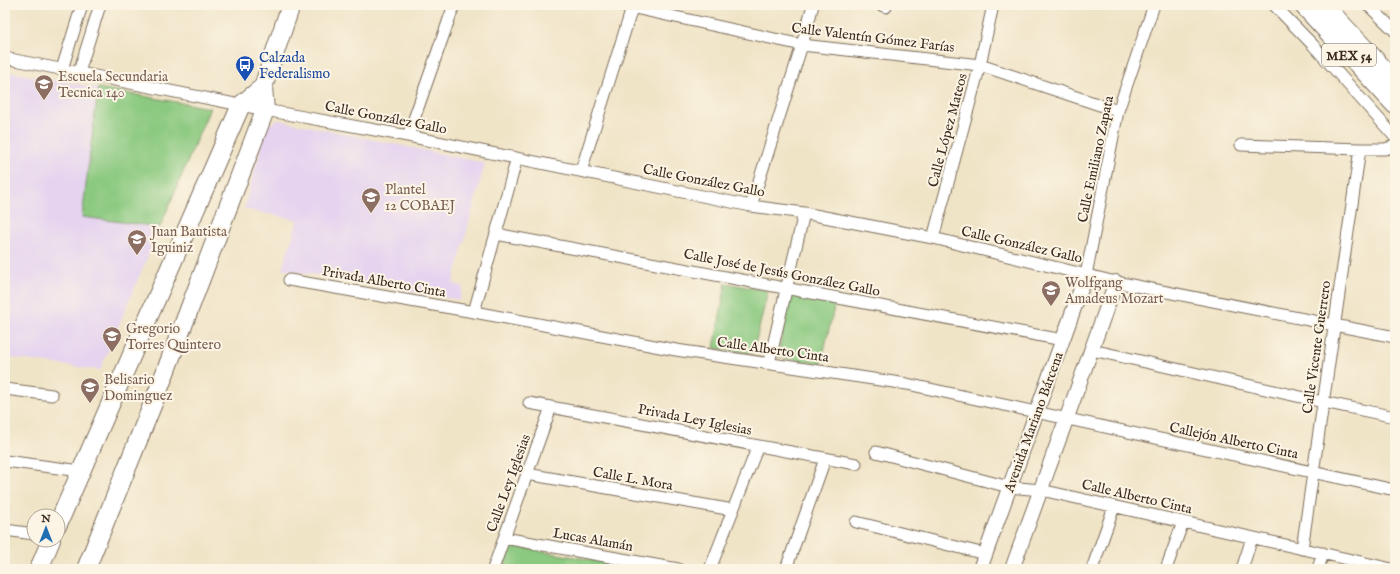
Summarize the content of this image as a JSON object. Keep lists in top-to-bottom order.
{
  "streets": {
    "main road": ["MEX 54"],
    "street": [
      "Calle Valentín Gómez Farías",
      "Calle González Gallo",
      "Calle López Mateos",
      "Calle Emiliano Zapata",
      "Calle José de Jesús González Gallo",
      "Privada Alberto Cinta",
      "Calle Vicente Guerrero",
      "Calle Alberto Cinta",
      "Privada Ley Iglesias",
      "Avenida Mariano Bárcena",
      "Callejón Alberto Cinta",
      "Calle L. Mora",
      "Calle Ley Iglesias",
      "Lucas Alamán"
    ]
  },
  "crossings": [
    ["Calle Valentín Gómez Farías", "Calle López Mateos"],
    ["Calle Valentín Gómez Farías", "Calle Emiliano Zapata"],
    ["Calle González Gallo", "Calle López Mateos"],
    ["Calle González Gallo", "Calle Emiliano Zapata"],
    ["Calle González Gallo", "Calle Vicente Guerrero"],
    ["Calle González Gallo", "Avenida Mariano Bárcena"],
    ["Calle Emiliano Zapata", "Avenida Mariano Bárcena"],
    ["Calle José de Jesús González Gallo", "Avenida Mariano Bárcena"],
    ["Privada Alberto Cinta", "Calle Alberto Cinta"],
    ["Calle Vicente Guerrero", "Calle Alberto Cinta"],
    ["Calle Vicente Guerrero", "Callejón Alberto Cinta"],
    ["Calle Alberto Cinta", "Avenida Mariano Bárcena"],
    ["Calle Alberto Cinta", "Callejón Alberto Cinta"],
    ["Privada Ley Iglesias", "Calle Ley Iglesias"],
    ["Calle L. Mora", "Calle Ley Iglesias"],
    ["Calle Ley Iglesias", "Lucas Alamán"]
  ],
  "places": {
    "bus stop": ["Calzada Federalismo"],
    "school or university": [
      "Escuela Secundaria Tecnica 140",
      "Plantel 12 COBAEJ",
      "Juan Bautista Iguiniz",
      "Wolfgang Amadeus Mozart",
      "Gregorio Torres Quintero",
      "Belisario Dominguez"
    ]
  },
  "north": "top"
}
